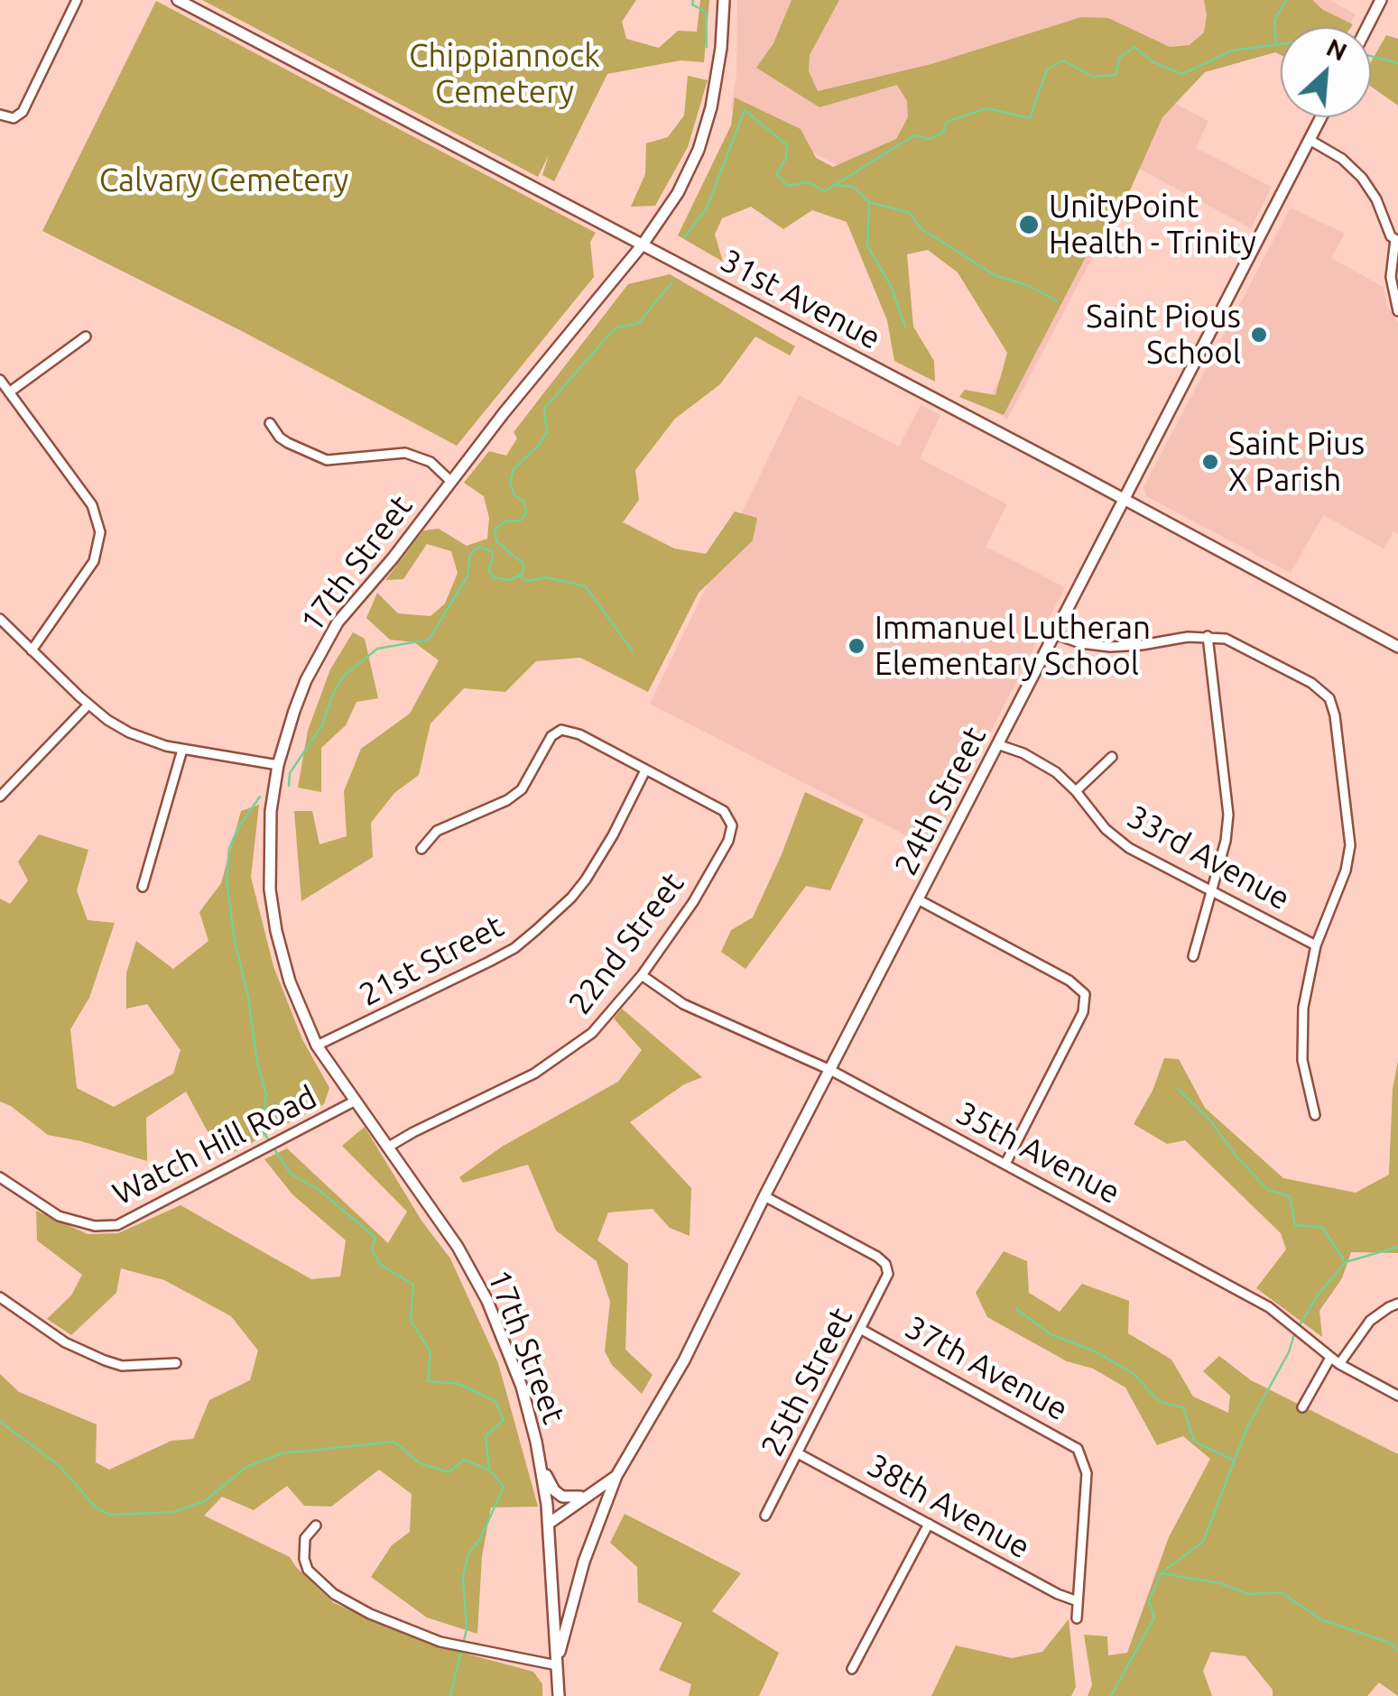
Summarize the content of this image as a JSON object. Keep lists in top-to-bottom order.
{
  "streets": {
    "street": [
      "31st Avenue",
      "17th Street",
      "24th Street",
      "33rd Avenue",
      "22nd Street",
      "21st Street",
      "Watch Hill Road",
      "35th Avenue",
      "37th Avenue",
      "25th Street",
      "38th Avenue"
    ]
  },
  "crossings": [
    ["31st Avenue", "17th Street"],
    ["31st Avenue", "24th Street"],
    ["17th Street", "24th Street"],
    ["17th Street", "22nd Street"],
    ["17th Street", "21st Street"],
    ["17th Street", "Watch Hill Road"],
    ["24th Street", "33rd Avenue"],
    ["24th Street", "35th Avenue"],
    ["24th Street", "25th Street"],
    ["22nd Street", "21st Street"],
    ["22nd Street", "35th Avenue"],
    ["37th Avenue", "25th Street"],
    ["37th Avenue", "38th Avenue"],
    ["25th Street", "38th Avenue"]
  ],
  "parks": ["Chippiannock Cemetery", "Calvary Cemetery"],
  "places": [
    "UnityPoint Health - Trinity",
    "Saint Pious School",
    "Saint Pius X Parish",
    "Immanuel Lutheran Elementary School"
  ],
  "north": "top right"
}
